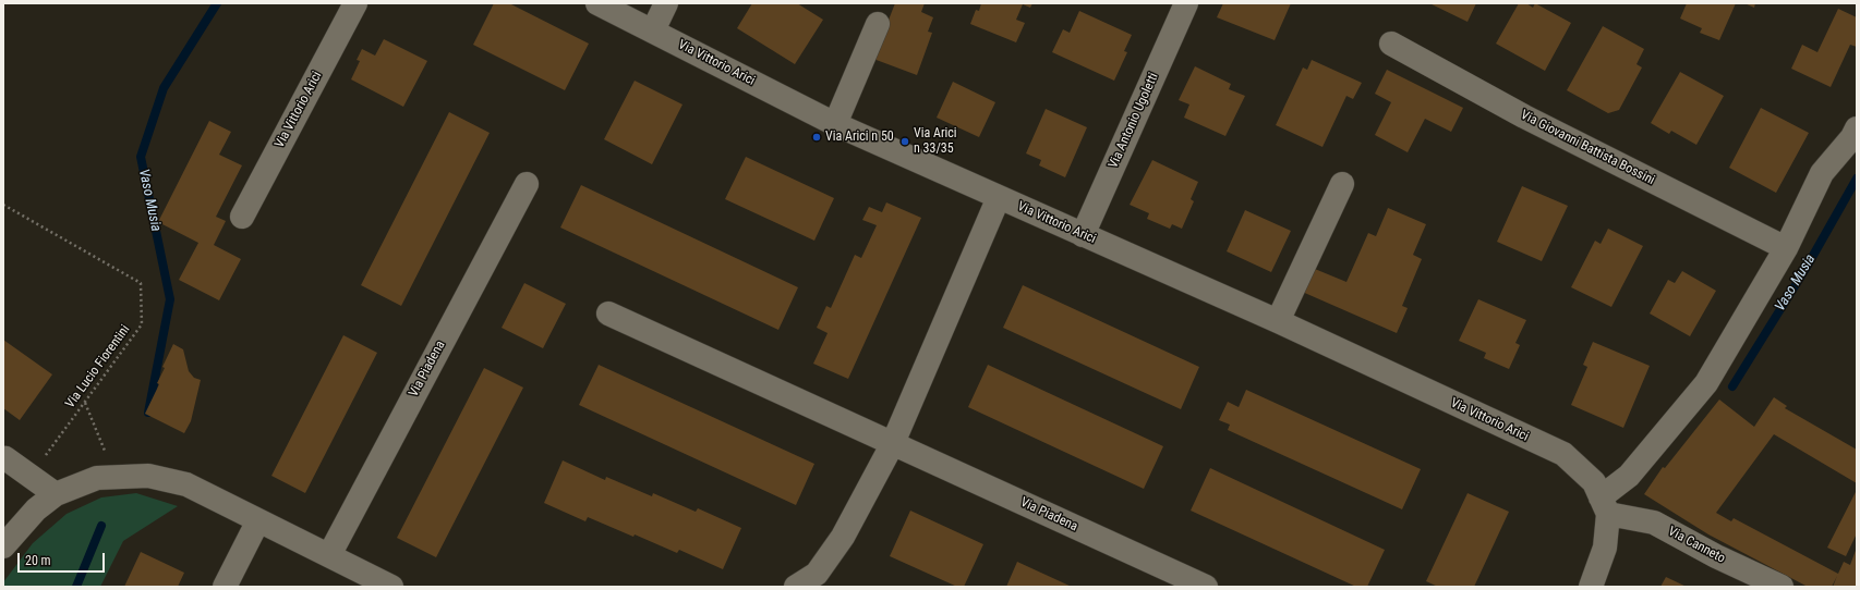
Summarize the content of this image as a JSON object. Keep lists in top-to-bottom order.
{
  "streets": {
    "street": [
      "Via Vittorio Arici",
      "Via Antonio Ugoletti",
      "Via Giovanni Battista Bossini",
      "Via Piadena",
      "Via Canneto"
    ],
    "path": ["Via Lucio Fiorentini"]
  },
  "crossings": [
    ["Via Vittorio Arici", "Via Antonio Ugoletti"],
    ["Via Vittorio Arici", "Via Canneto"]
  ],
  "water": ["Vaso Musia"],
  "places": ["Via Arici n 50", "Via Arici n 33/35"],
  "scale_bar": "20 m"
}
